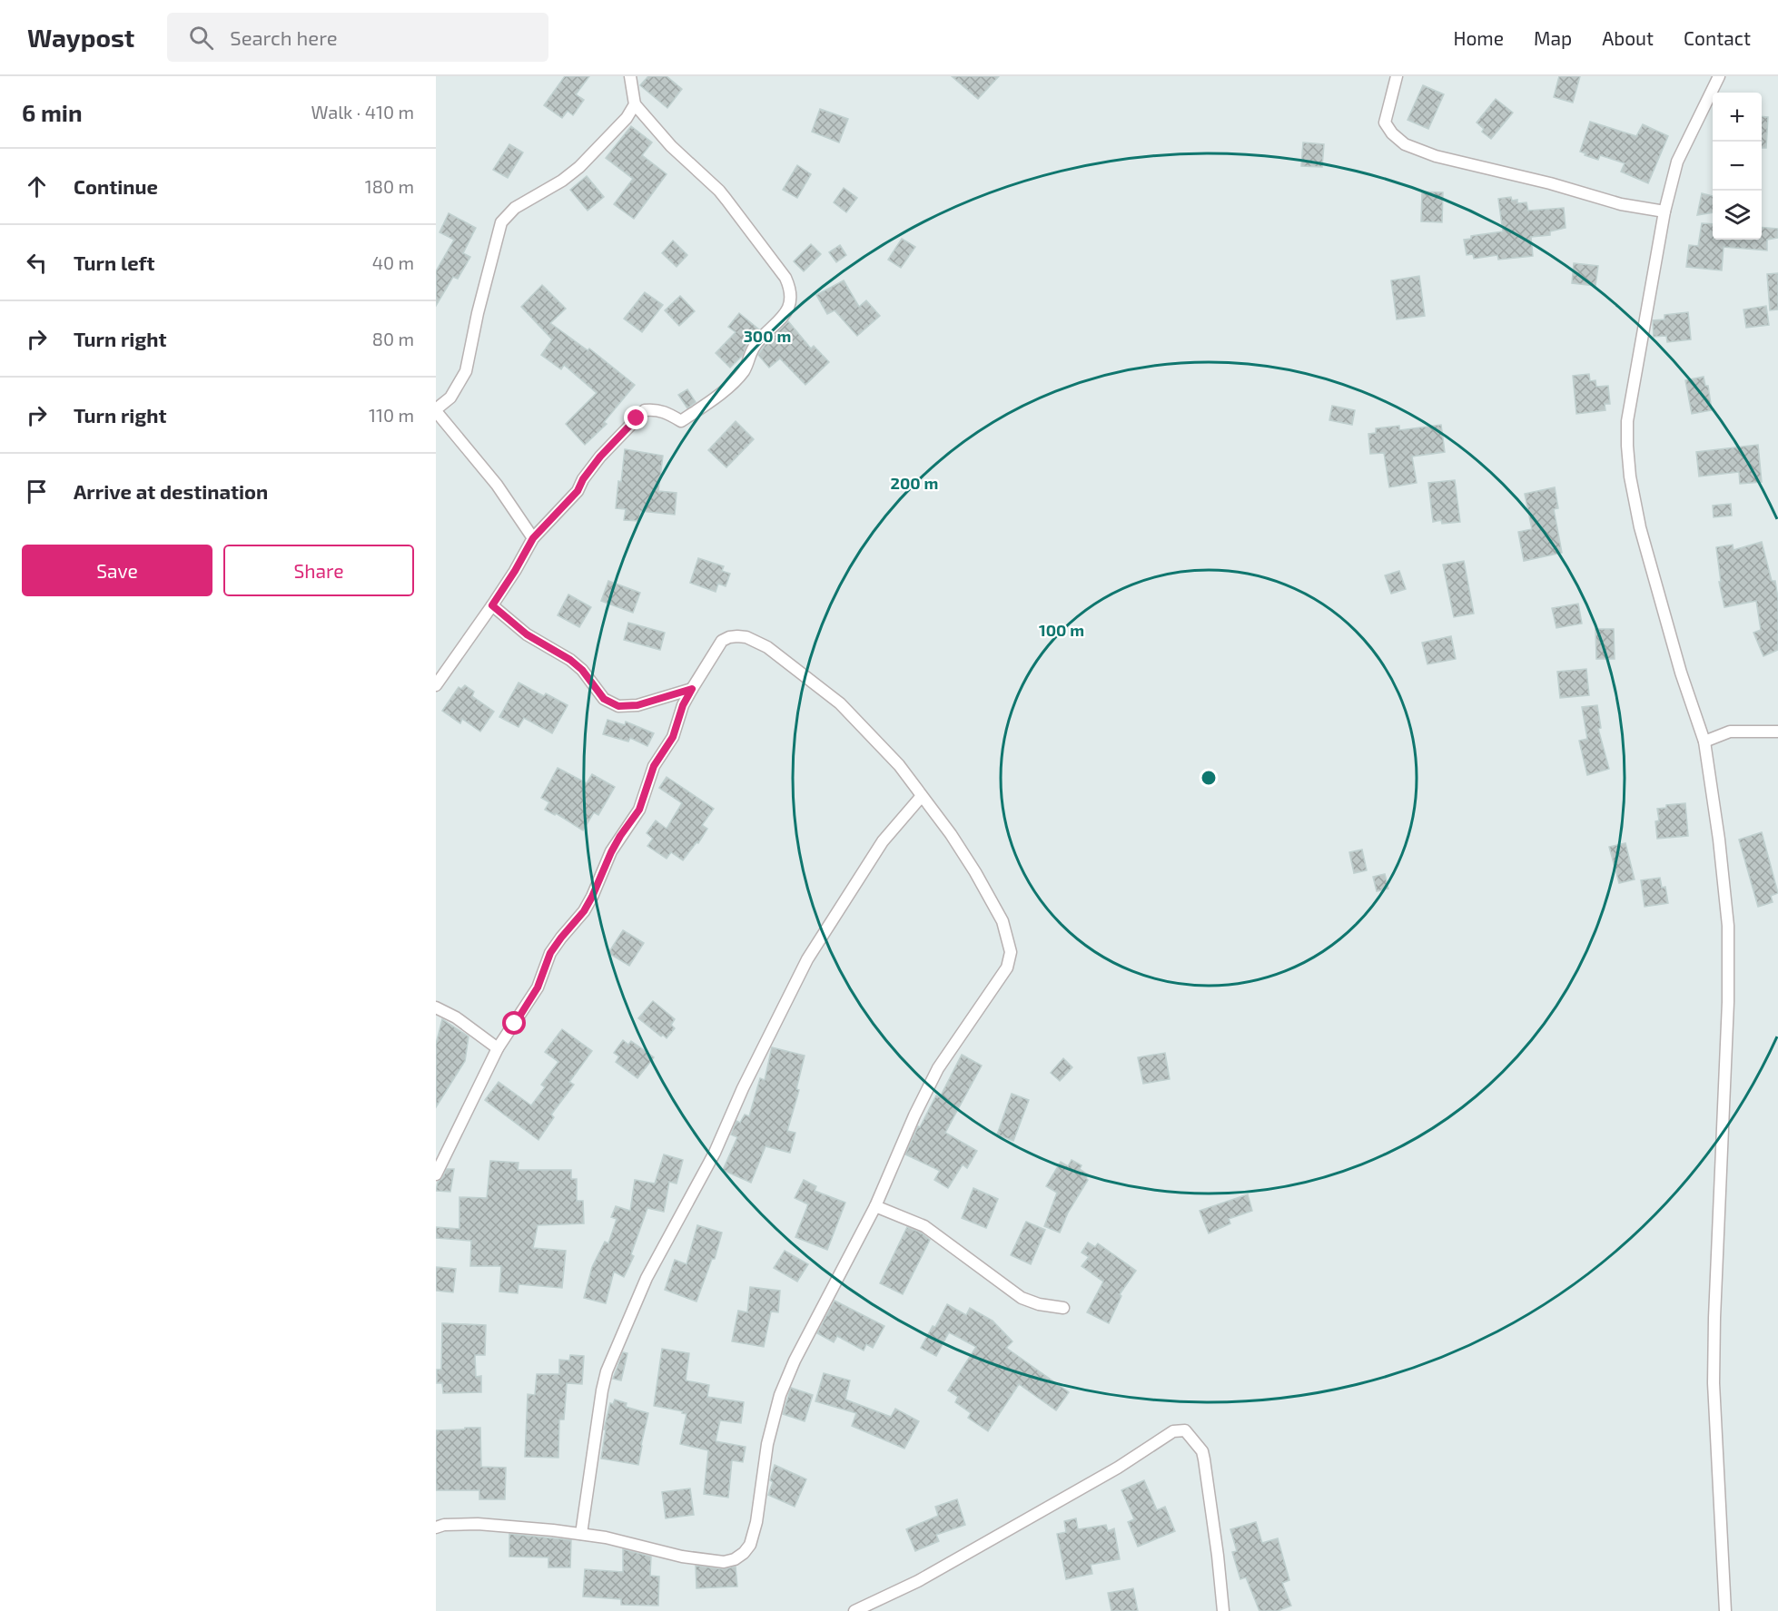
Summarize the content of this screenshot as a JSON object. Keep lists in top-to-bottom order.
{
  "page": {
    "header": "Waypost",
    "search": "Search here",
    "nav": [
      "Home",
      "Map",
      "About",
      "Contact"
    ],
    "heading": ["6 min", "Walk · 410 m"],
    "map_buttons": ["+", "−"],
    "list": [
      ["Continue", "180 m"],
      ["Turn left", "40 m"],
      ["Turn right", "80 m"],
      ["Turn right", "110 m"],
      "Arrive at destination"
    ],
    "buttons": ["Save", "Share"]
  },
  "rings": ["300 m", "200 m", "100 m"]
}
